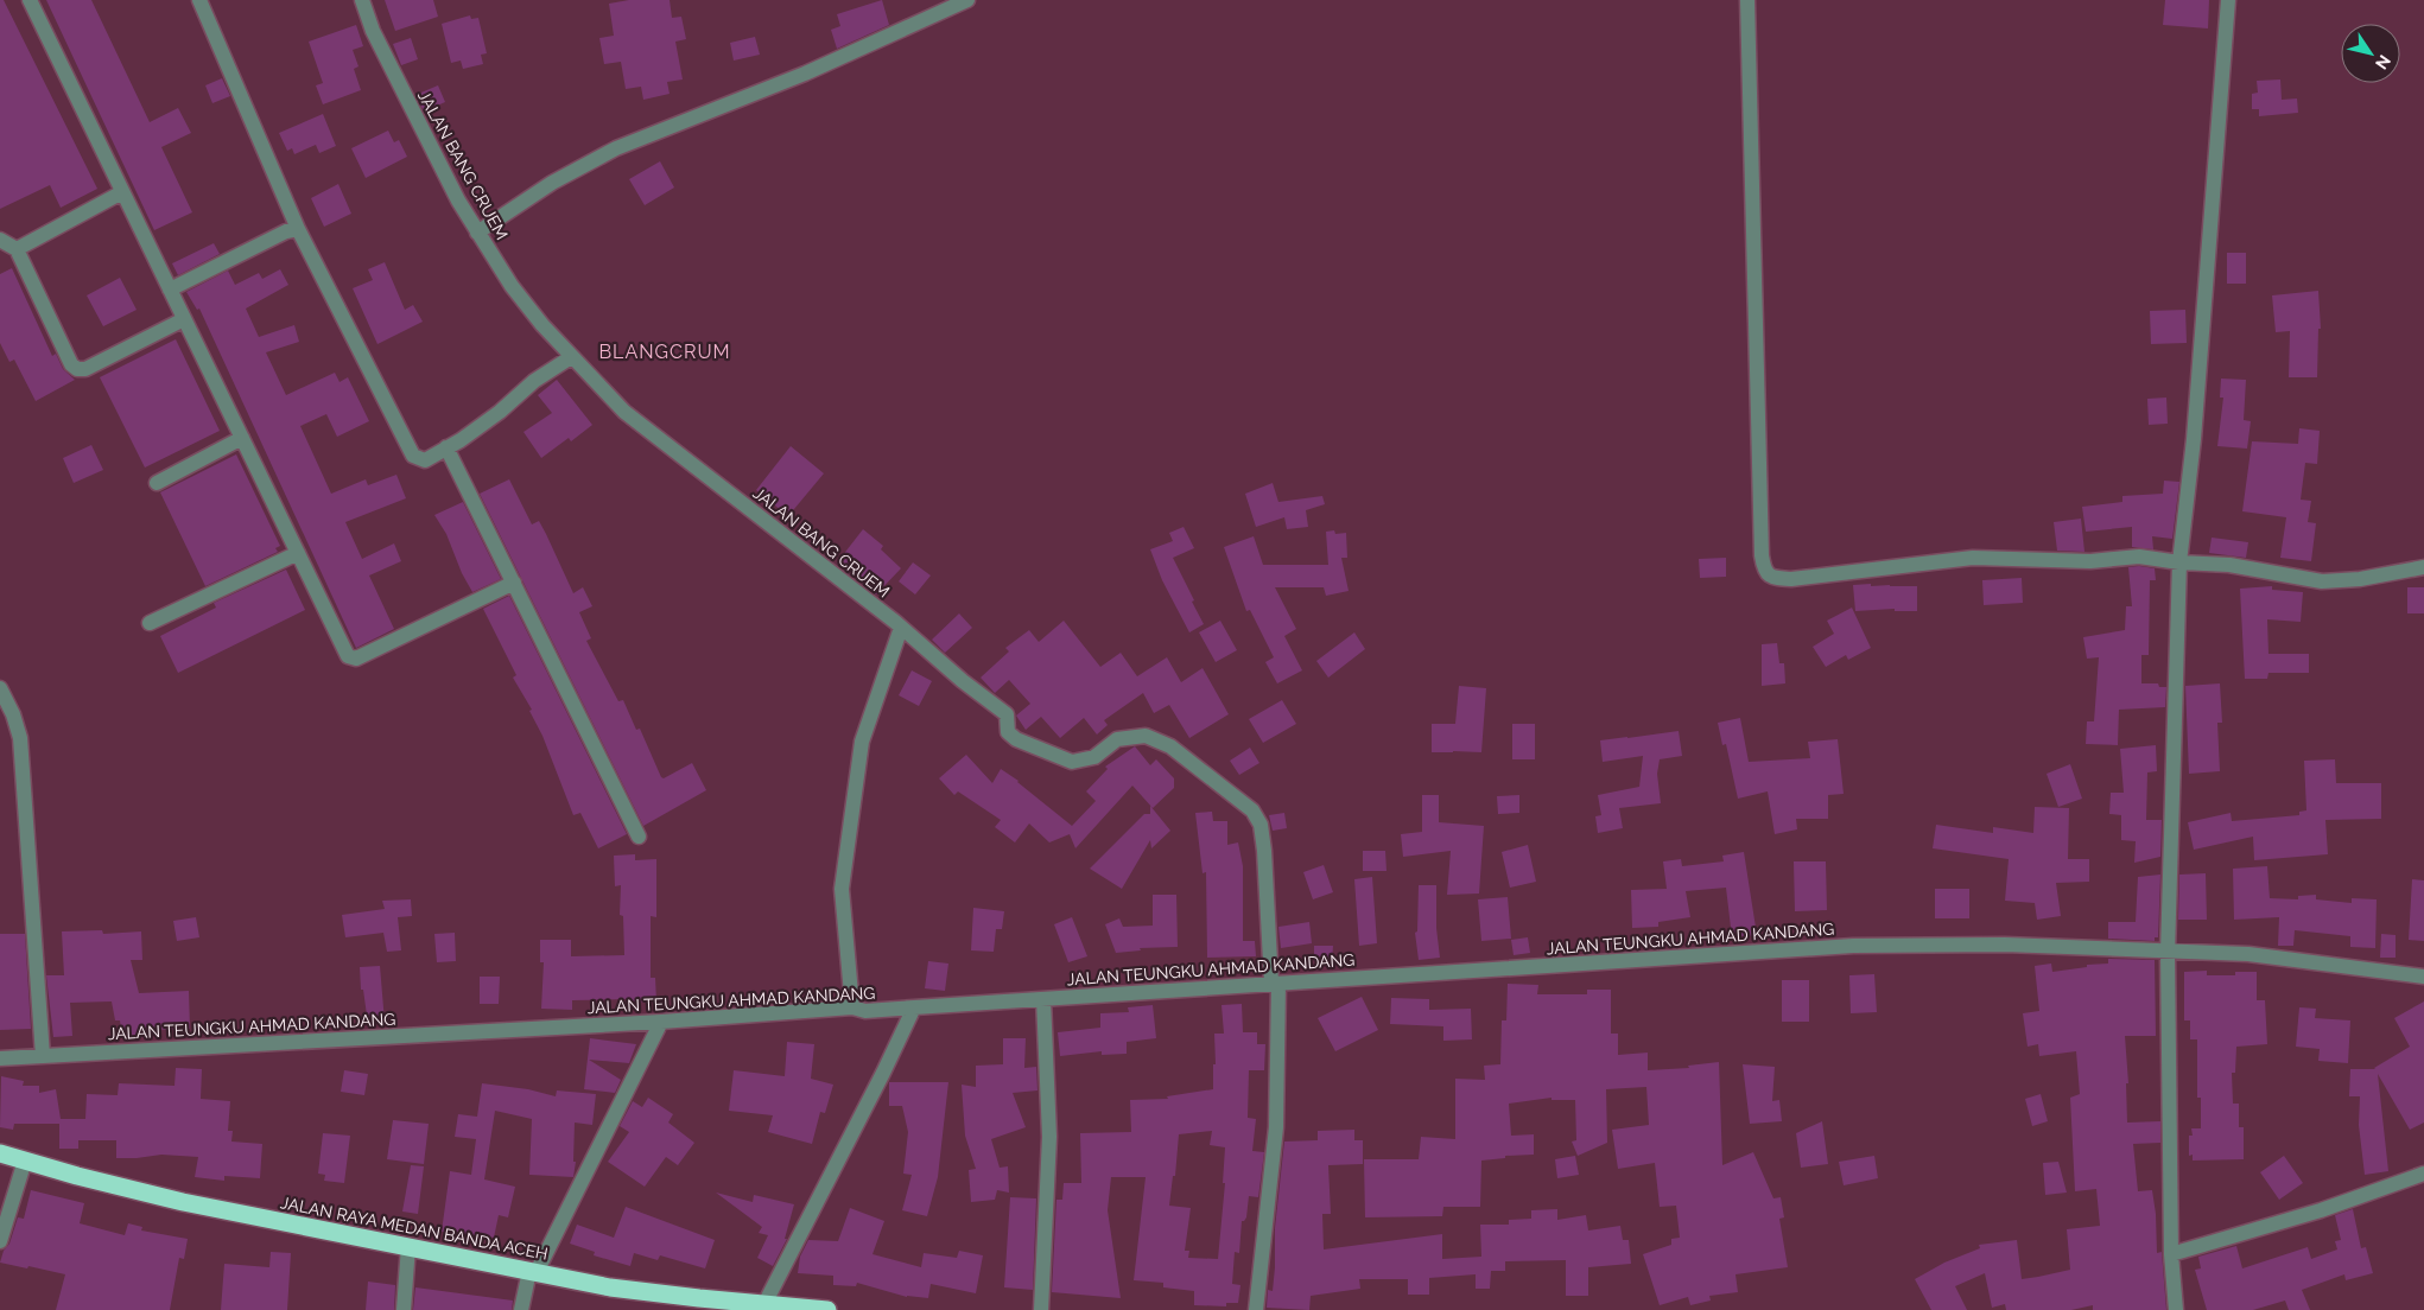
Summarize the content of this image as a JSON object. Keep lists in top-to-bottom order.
{
  "streets": {
    "highway": ["JALAN RAYA MEDAN BANDA ACEH"],
    "street": ["JALAN BANG CRUEM", "JALAN TEUNGKU AHMAD KANDANG"]
  },
  "crossings": [
    ["JALAN BANG CRUEM", "JALAN TEUNGKU AHMAD KANDANG"]
  ],
  "districts": ["BLANGCRUM"],
  "north": "bottom right"
}
